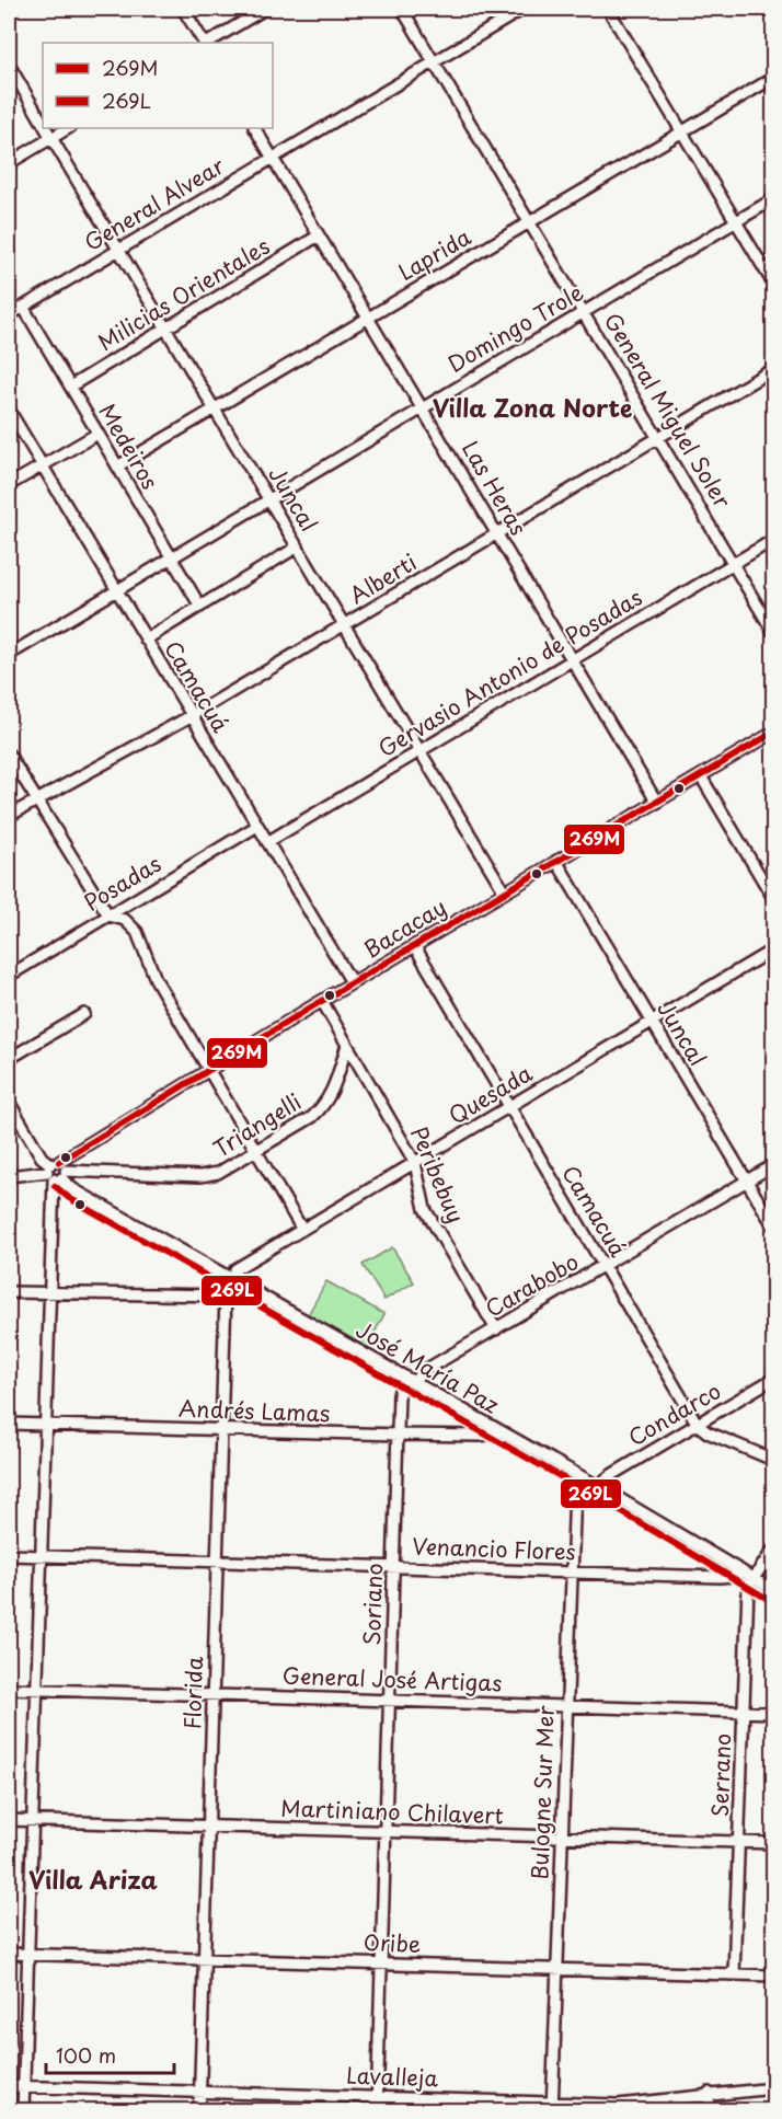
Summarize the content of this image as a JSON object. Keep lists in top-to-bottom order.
{
  "streets": {
    "street": [
      "General Alvear",
      "Laprida",
      "Milicias Orientales",
      "Domingo Trole",
      "General Miguel Soler",
      "Medeiros",
      "Las Heras",
      "Juncal",
      "Alberti",
      "Gervasio Antonio de Posadas",
      "Camacuá",
      "Posadas",
      "Bacacay",
      "Quesada",
      "Triangelli",
      "Peribebuy",
      "Carabobo",
      "José María Paz",
      "Andrés Lamas",
      "Condarco",
      "Venancio Flores",
      "Soriano",
      "General José Artigas",
      "Florida",
      "Serrano",
      "Bulogne Sur Mer",
      "Martiniano Chilavert",
      "Oribe",
      "Lavalleja"
    ]
  },
  "crossings": [
    ["General Alvear", "General Miguel Soler"],
    ["General Alvear", "Medeiros"],
    ["General Alvear", "Las Heras"],
    ["General Alvear", "Juncal"],
    ["Laprida", "General Miguel Soler"],
    ["Laprida", "Medeiros"],
    ["Laprida", "Las Heras"],
    ["Laprida", "Juncal"],
    ["Milicias Orientales", "Medeiros"],
    ["Milicias Orientales", "Las Heras"],
    ["Milicias Orientales", "Juncal"],
    ["Domingo Trole", "General Miguel Soler"],
    ["Domingo Trole", "Medeiros"],
    ["Domingo Trole", "Las Heras"],
    ["Domingo Trole", "Juncal"],
    ["Domingo Trole", "Camacuá"],
    ["General Miguel Soler", "Alberti"],
    ["General Miguel Soler", "Gervasio Antonio de Posadas"],
    ["Las Heras", "Alberti"],
    ["Las Heras", "Gervasio Antonio de Posadas"],
    ["Las Heras", "Bacacay"],
    ["Juncal", "Alberti"],
    ["Juncal", "Gervasio Antonio de Posadas"],
    ["Juncal", "Bacacay"],
    ["Juncal", "Quesada"],
    ["Juncal", "Carabobo"],
    ["Alberti", "Camacuá"],
    ["Gervasio Antonio de Posadas", "Camacuá"],
    ["Camacuá", "Posadas"],
    ["Camacuá", "Bacacay"],
    ["Camacuá", "Quesada"],
    ["Camacuá", "Carabobo"],
    ["Camacuá", "Condarco"],
    ["Bacacay", "Triangelli"],
    ["Bacacay", "Peribebuy"],
    ["Bacacay", "José María Paz"],
    ["Quesada", "Peribebuy"],
    ["Quesada", "José María Paz"],
    ["Quesada", "Florida"],
    ["Triangelli", "Peribebuy"],
    ["Triangelli", "José María Paz"],
    ["Peribebuy", "Carabobo"],
    ["Carabobo", "José María Paz"],
    ["José María Paz", "Andrés Lamas"],
    ["José María Paz", "Condarco"],
    ["José María Paz", "Venancio Flores"],
    ["José María Paz", "Soriano"],
    ["José María Paz", "Florida"],
    ["José María Paz", "Serrano"],
    ["José María Paz", "Bulogne Sur Mer"],
    ["Andrés Lamas", "Soriano"],
    ["Andrés Lamas", "Florida"],
    ["Venancio Flores", "Soriano"],
    ["Venancio Flores", "Florida"],
    ["Venancio Flores", "Bulogne Sur Mer"],
    ["Soriano", "General José Artigas"],
    ["Soriano", "Martiniano Chilavert"],
    ["Soriano", "Oribe"],
    ["Soriano", "Lavalleja"],
    ["General José Artigas", "Florida"],
    ["General José Artigas", "Serrano"],
    ["General José Artigas", "Bulogne Sur Mer"],
    ["Florida", "Martiniano Chilavert"],
    ["Florida", "Oribe"],
    ["Florida", "Lavalleja"],
    ["Serrano", "Martiniano Chilavert"],
    ["Serrano", "Oribe"],
    ["Bulogne Sur Mer", "Martiniano Chilavert"],
    ["Bulogne Sur Mer", "Oribe"],
    ["Bulogne Sur Mer", "Lavalleja"]
  ],
  "districts": ["Villa Zona Norte", "Villa Ariza"],
  "lines": ["transit line 269M", "transit line 269L"],
  "legend": ["269M", "269L"],
  "scale_bar": "100 m"
}
